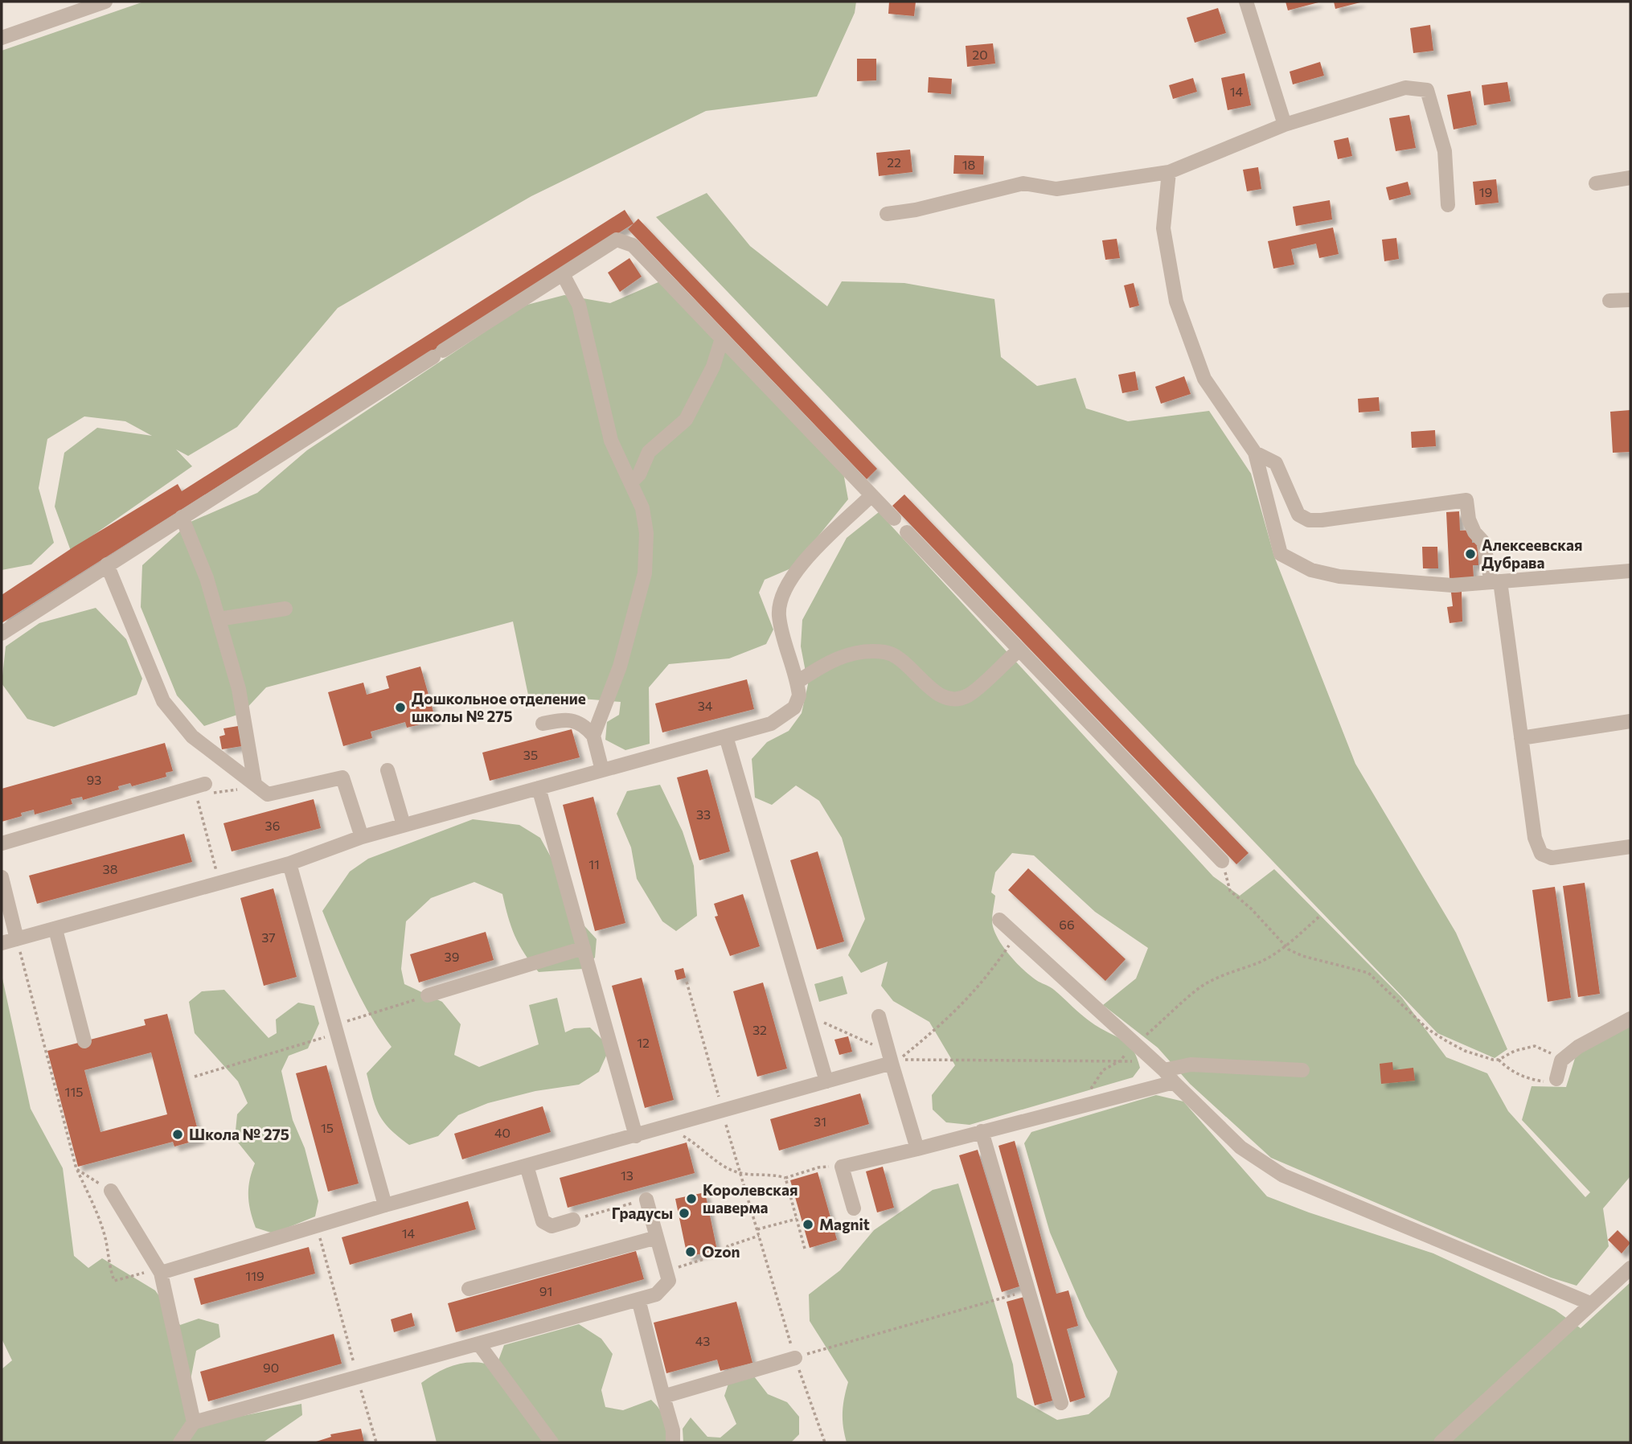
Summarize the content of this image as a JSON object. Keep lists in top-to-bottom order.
{
  "places": [
    "Алексеевская Дубрава",
    "Дошкольное отделение школы № 275",
    "Школа № 275",
    "Королевская шаверма",
    "Градусы",
    "Magnit",
    "Ozon"
  ],
  "house_numbers": [
    "20",
    "14",
    "22",
    "18",
    "19",
    "34",
    "35",
    "93",
    "33",
    "36",
    "11",
    "38",
    "66",
    "37",
    "39",
    "32",
    "12",
    "115",
    "31",
    "15",
    "40",
    "13",
    "14",
    "119",
    "91",
    "43",
    "90"
  ]
}
